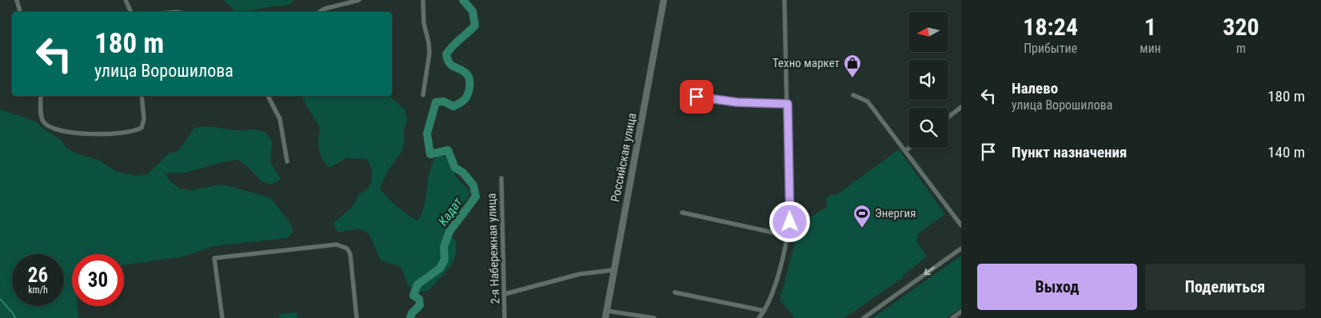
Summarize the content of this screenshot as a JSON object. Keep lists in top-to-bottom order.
{
  "streets": {
    "street": ["Российская улица", "2-я Набережная улица"]
  },
  "water": ["Кадат"],
  "places": {
    "shop": ["Техно маркет"],
    "sports": ["Энергия"]
  },
  "north": "left",
  "page": {
    "eta": [
      "18:24",
      "Прибытие",
      "1",
      "мин",
      "320",
      "m"
    ],
    "turn": ["180 m", "улица Ворошилова"],
    "list": [
      {
        "name": "Налево",
        "note": "улица Ворошилова",
        "value": "180 m"
      },
      {
        "name": "Пункт назначения",
        "value": "140 m"
      }
    ],
    "speed": "26 km/h",
    "limit": "30",
    "buttons": ["Выход", "Поделиться"]
  }
}
